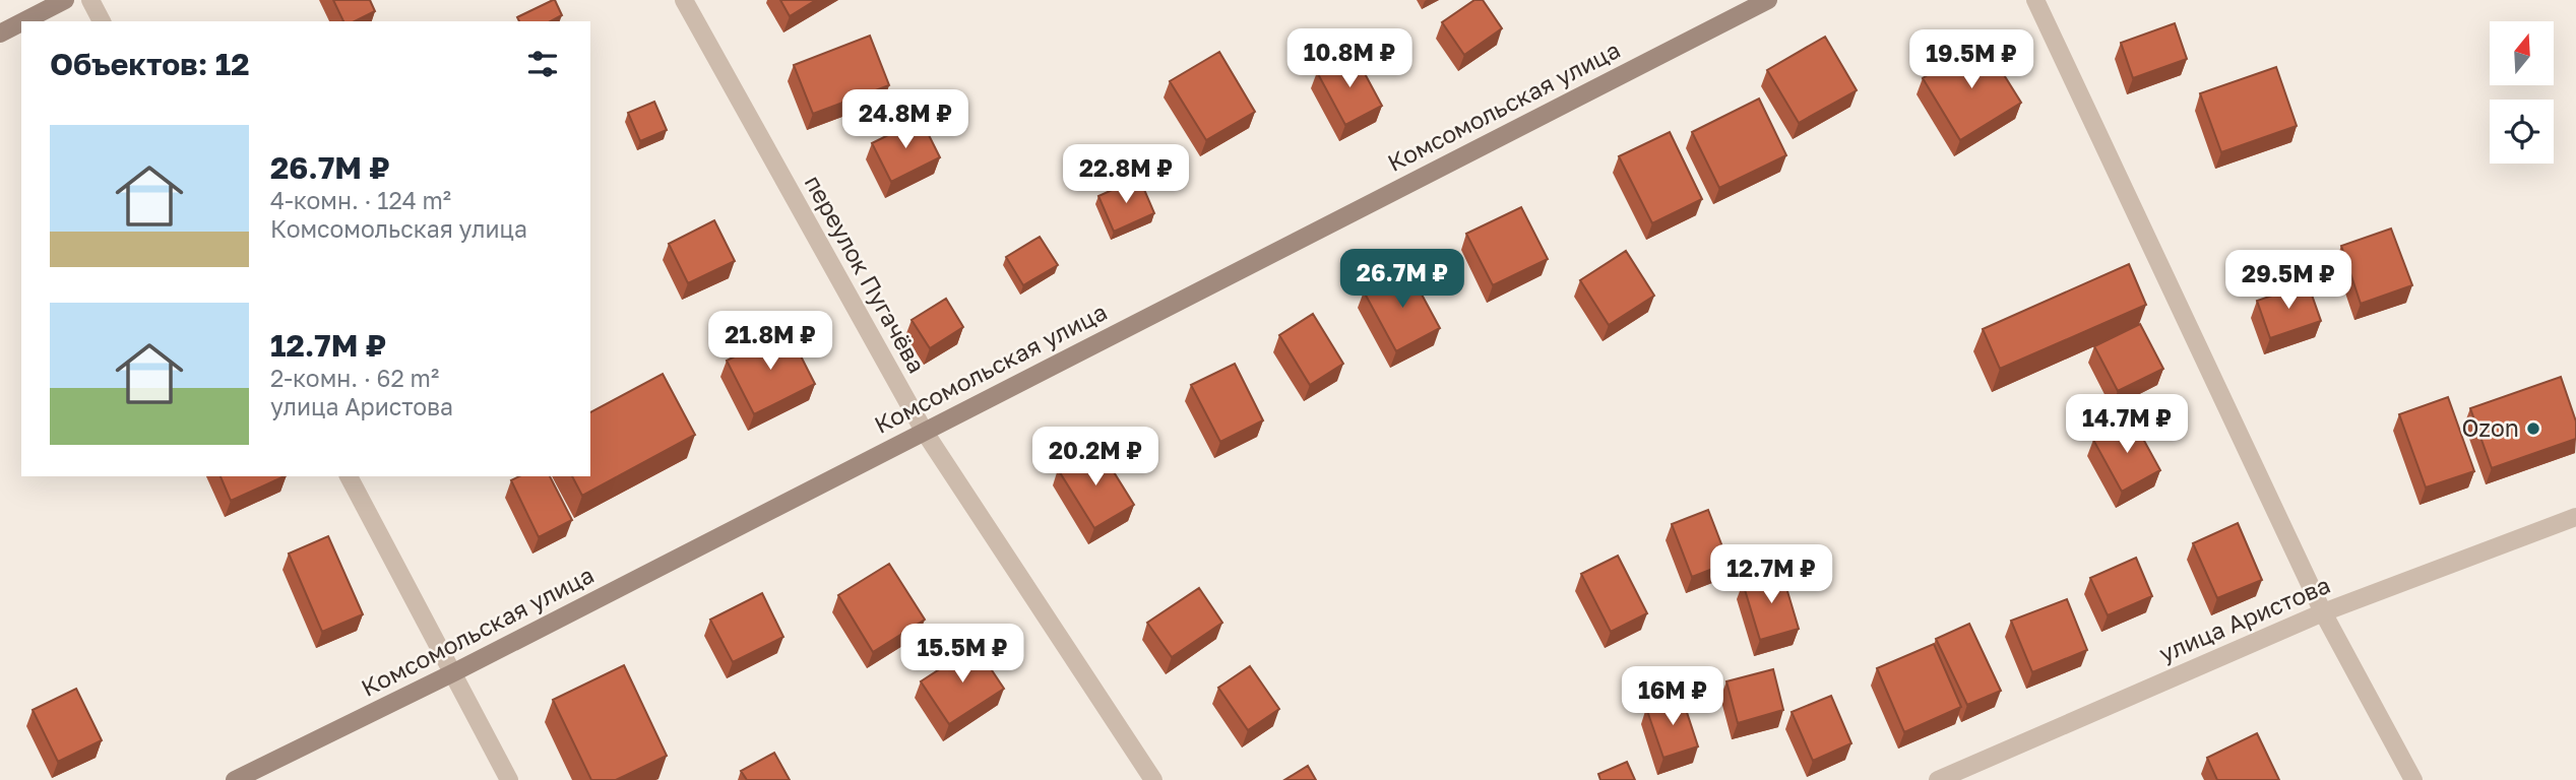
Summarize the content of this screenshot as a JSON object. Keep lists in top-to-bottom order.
{
  "streets": {
    "main road": ["Комсомольская улица"],
    "street": ["переулок Пугачёва", "улица Аристова"]
  },
  "crossings": [
    ["Комсомольская улица", "переулок Пугачёва"]
  ],
  "places": ["Ozon"],
  "north": "top",
  "page": {
    "heading": "Объектов: 12",
    "price": [
      "10.8M ₽",
      "19.5M ₽",
      "24.8M ₽",
      "22.8M ₽",
      "26.7M ₽",
      "29.5M ₽",
      "21.8M ₽",
      "14.7M ₽",
      "20.2M ₽",
      "12.7M ₽",
      "15.5M ₽",
      "16M ₽"
    ],
    "list": [
      {
        "name": "26.7M ₽",
        "note": "4-комн. · 124 m² · Комсомольская улица"
      },
      {
        "name": "12.7M ₽",
        "note": "2-комн. · 62 m² · улица Аристова"
      }
    ]
  }
}
